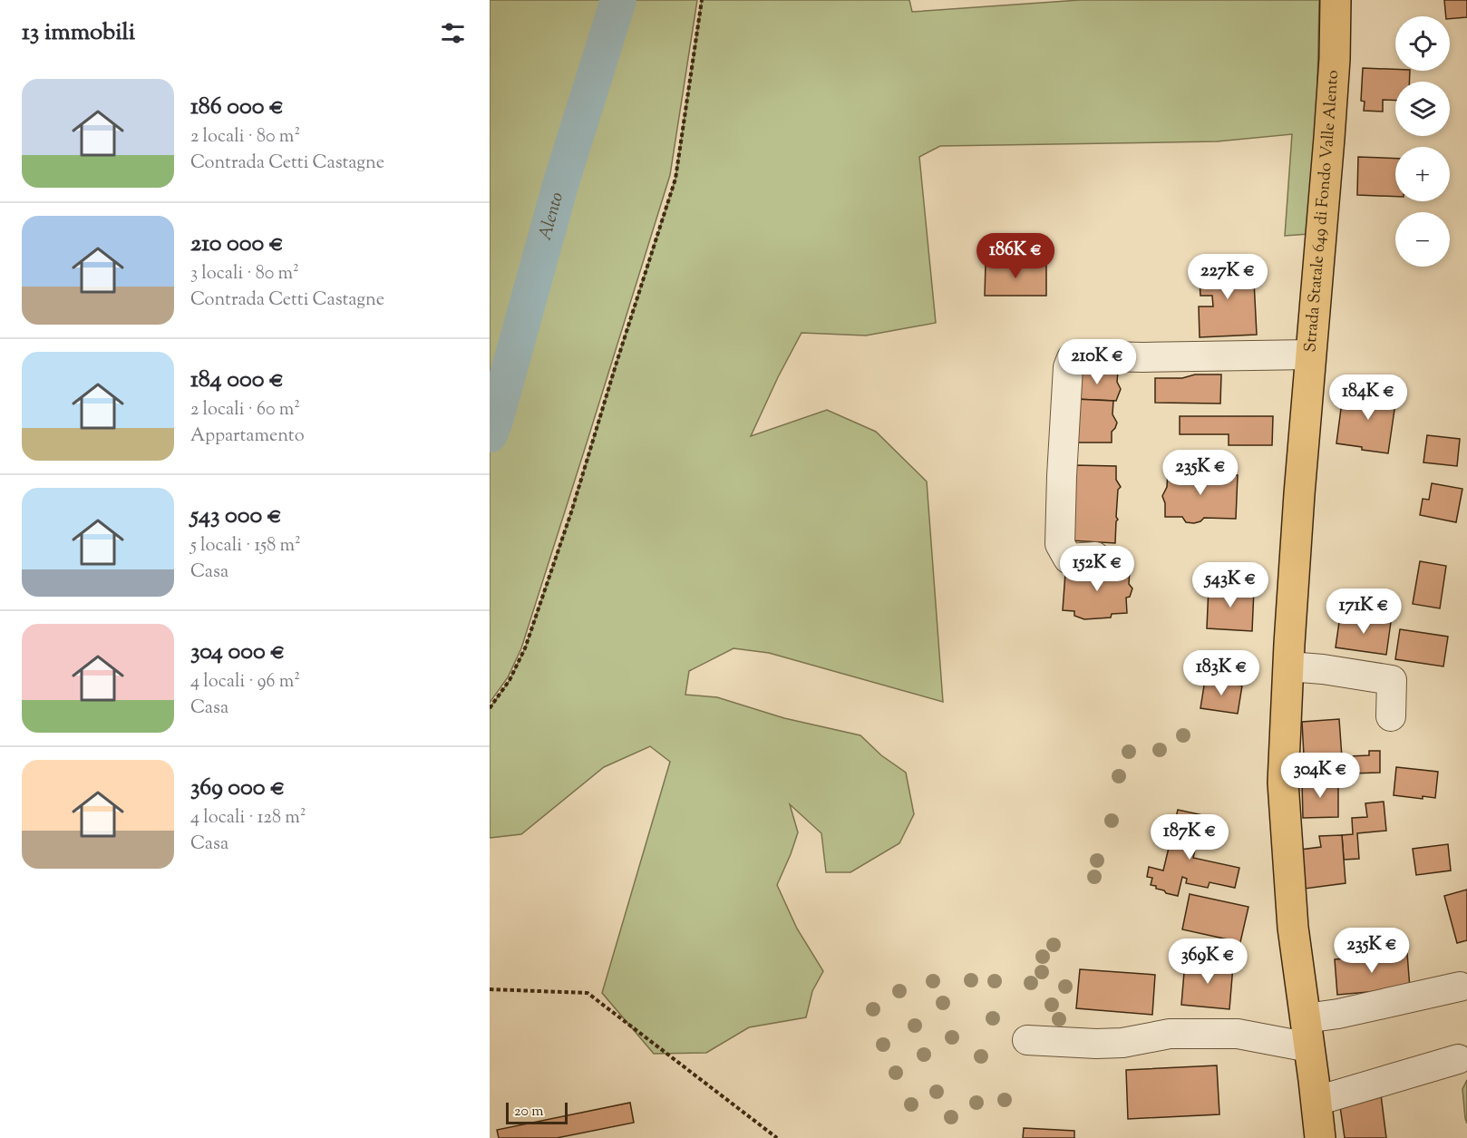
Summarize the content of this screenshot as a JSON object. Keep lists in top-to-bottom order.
{
  "streets": {
    "main road": ["Strada Statale 649 di Fondo Valle Alento"]
  },
  "water": ["Alento"],
  "scale_bar": "20 m",
  "page": {
    "heading": "13 immobili",
    "map_buttons": ["+", "−"],
    "list": [
      {
        "name": "186 000 €",
        "note": "2 locali · 80 m² · Contrada Cetti Castagne"
      },
      {
        "name": "210 000 €",
        "note": "3 locali · 80 m² · Contrada Cetti Castagne"
      },
      {
        "name": "184 000 €",
        "note": "2 locali · 60 m² · Appartamento"
      },
      {
        "name": "543 000 €",
        "note": "5 locali · 158 m² · Casa"
      },
      {
        "name": "304 000 €",
        "note": "4 locali · 96 m² · Casa"
      },
      {
        "name": "369 000 €",
        "note": "4 locali · 128 m² · Casa"
      }
    ],
    "price": [
      "186K €",
      "227K €",
      "210K €",
      "184K €",
      "235K €",
      "152K €",
      "543K €",
      "171K €",
      "183K €",
      "304K €",
      "187K €",
      "235K €",
      "369K €"
    ],
    "scale": "20 m"
  }
}
